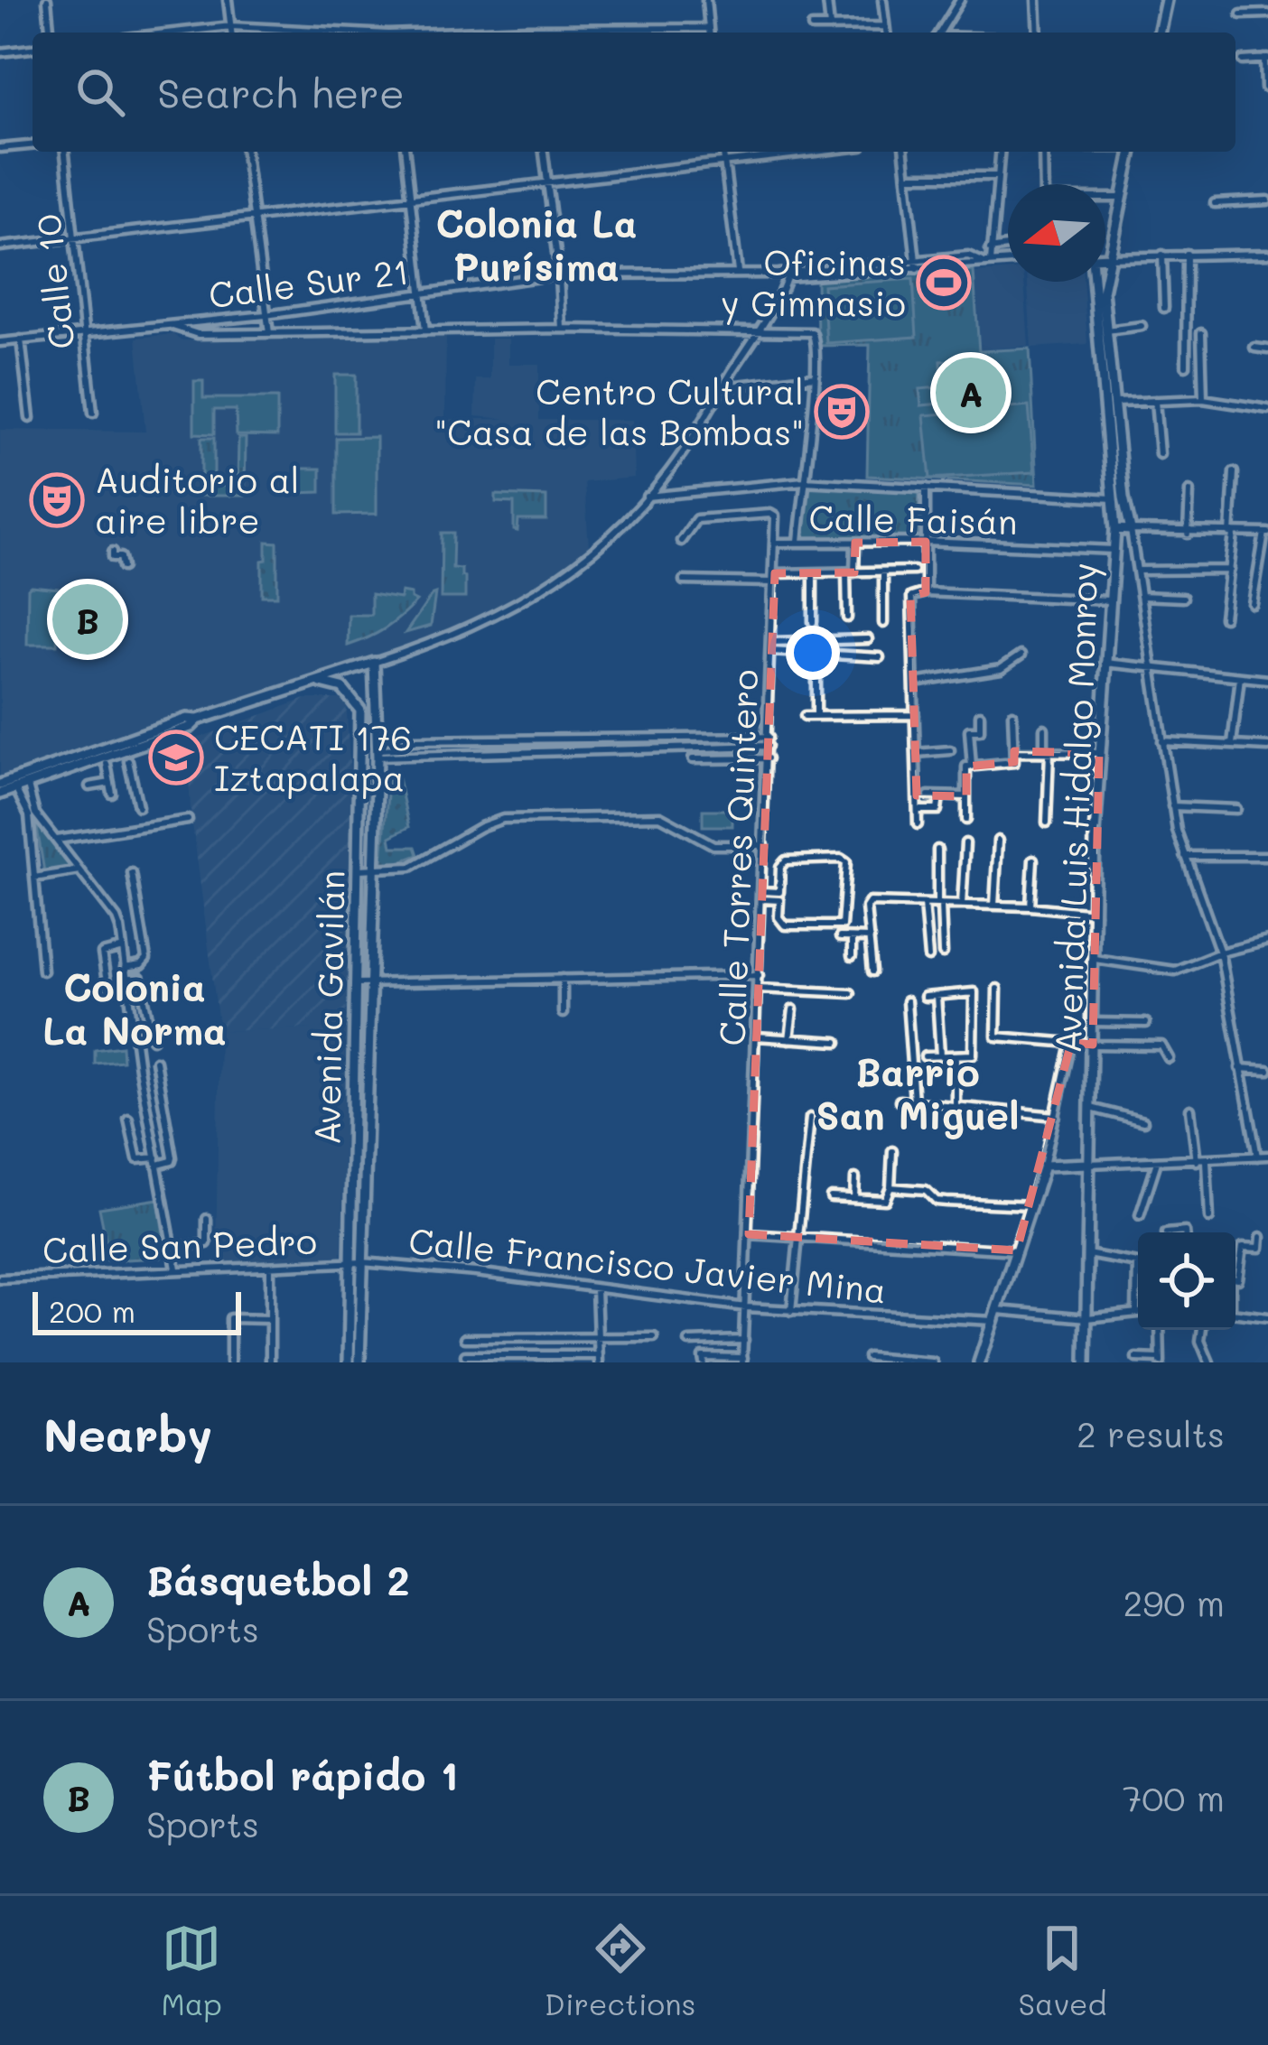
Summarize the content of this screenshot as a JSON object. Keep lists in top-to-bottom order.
{
  "streets": {
    "street": [
      "Calle 10",
      "Calle Sur 21",
      "Calle Faisán",
      "Avenida Luis Hidalgo Monroy",
      "Calle Torres Quintero",
      "Avenida Gavilán",
      "Calle San Pedro",
      "Calle Francisco Javier Mina"
    ]
  },
  "crossings": [
    ["Calle 10", "Calle Sur 21"],
    ["Calle Faisán", "Avenida Luis Hidalgo Monroy"],
    ["Calle Faisán", "Calle Torres Quintero"],
    ["Avenida Luis Hidalgo Monroy", "Calle Francisco Javier Mina"],
    ["Calle Torres Quintero", "Calle Francisco Javier Mina"],
    ["Avenida Gavilán", "Calle San Pedro"],
    ["Avenida Gavilán", "Calle Francisco Javier Mina"],
    ["Calle San Pedro", "Calle Francisco Javier Mina"]
  ],
  "districts": ["Colonia La Purísima", "Colonia La Norma", "Barrio San Miguel"],
  "places": {
    "sports": ["Oficinas y Gimnasio"],
    "theatre": ["Centro Cultural \"Casa de las Bombas\"", "Auditorio al aire libre"],
    "school or university": ["CECATI 176 Iztapalapa"]
  },
  "scale_bar": "200 m",
  "north": "left",
  "page": {
    "search": "Search here",
    "pins": ["A", "B"],
    "scale": "200 m",
    "heading": ["Nearby", "2 results"],
    "list": [
      {
        "mark": "A",
        "name": "Básquetbol 2",
        "note": "Sports",
        "value": "290 m"
      },
      {
        "mark": "B",
        "name": "Fútbol rápido 1",
        "note": "Sports",
        "value": "700 m"
      }
    ],
    "nav": ["Map", "Directions", "Saved"]
  }
}
